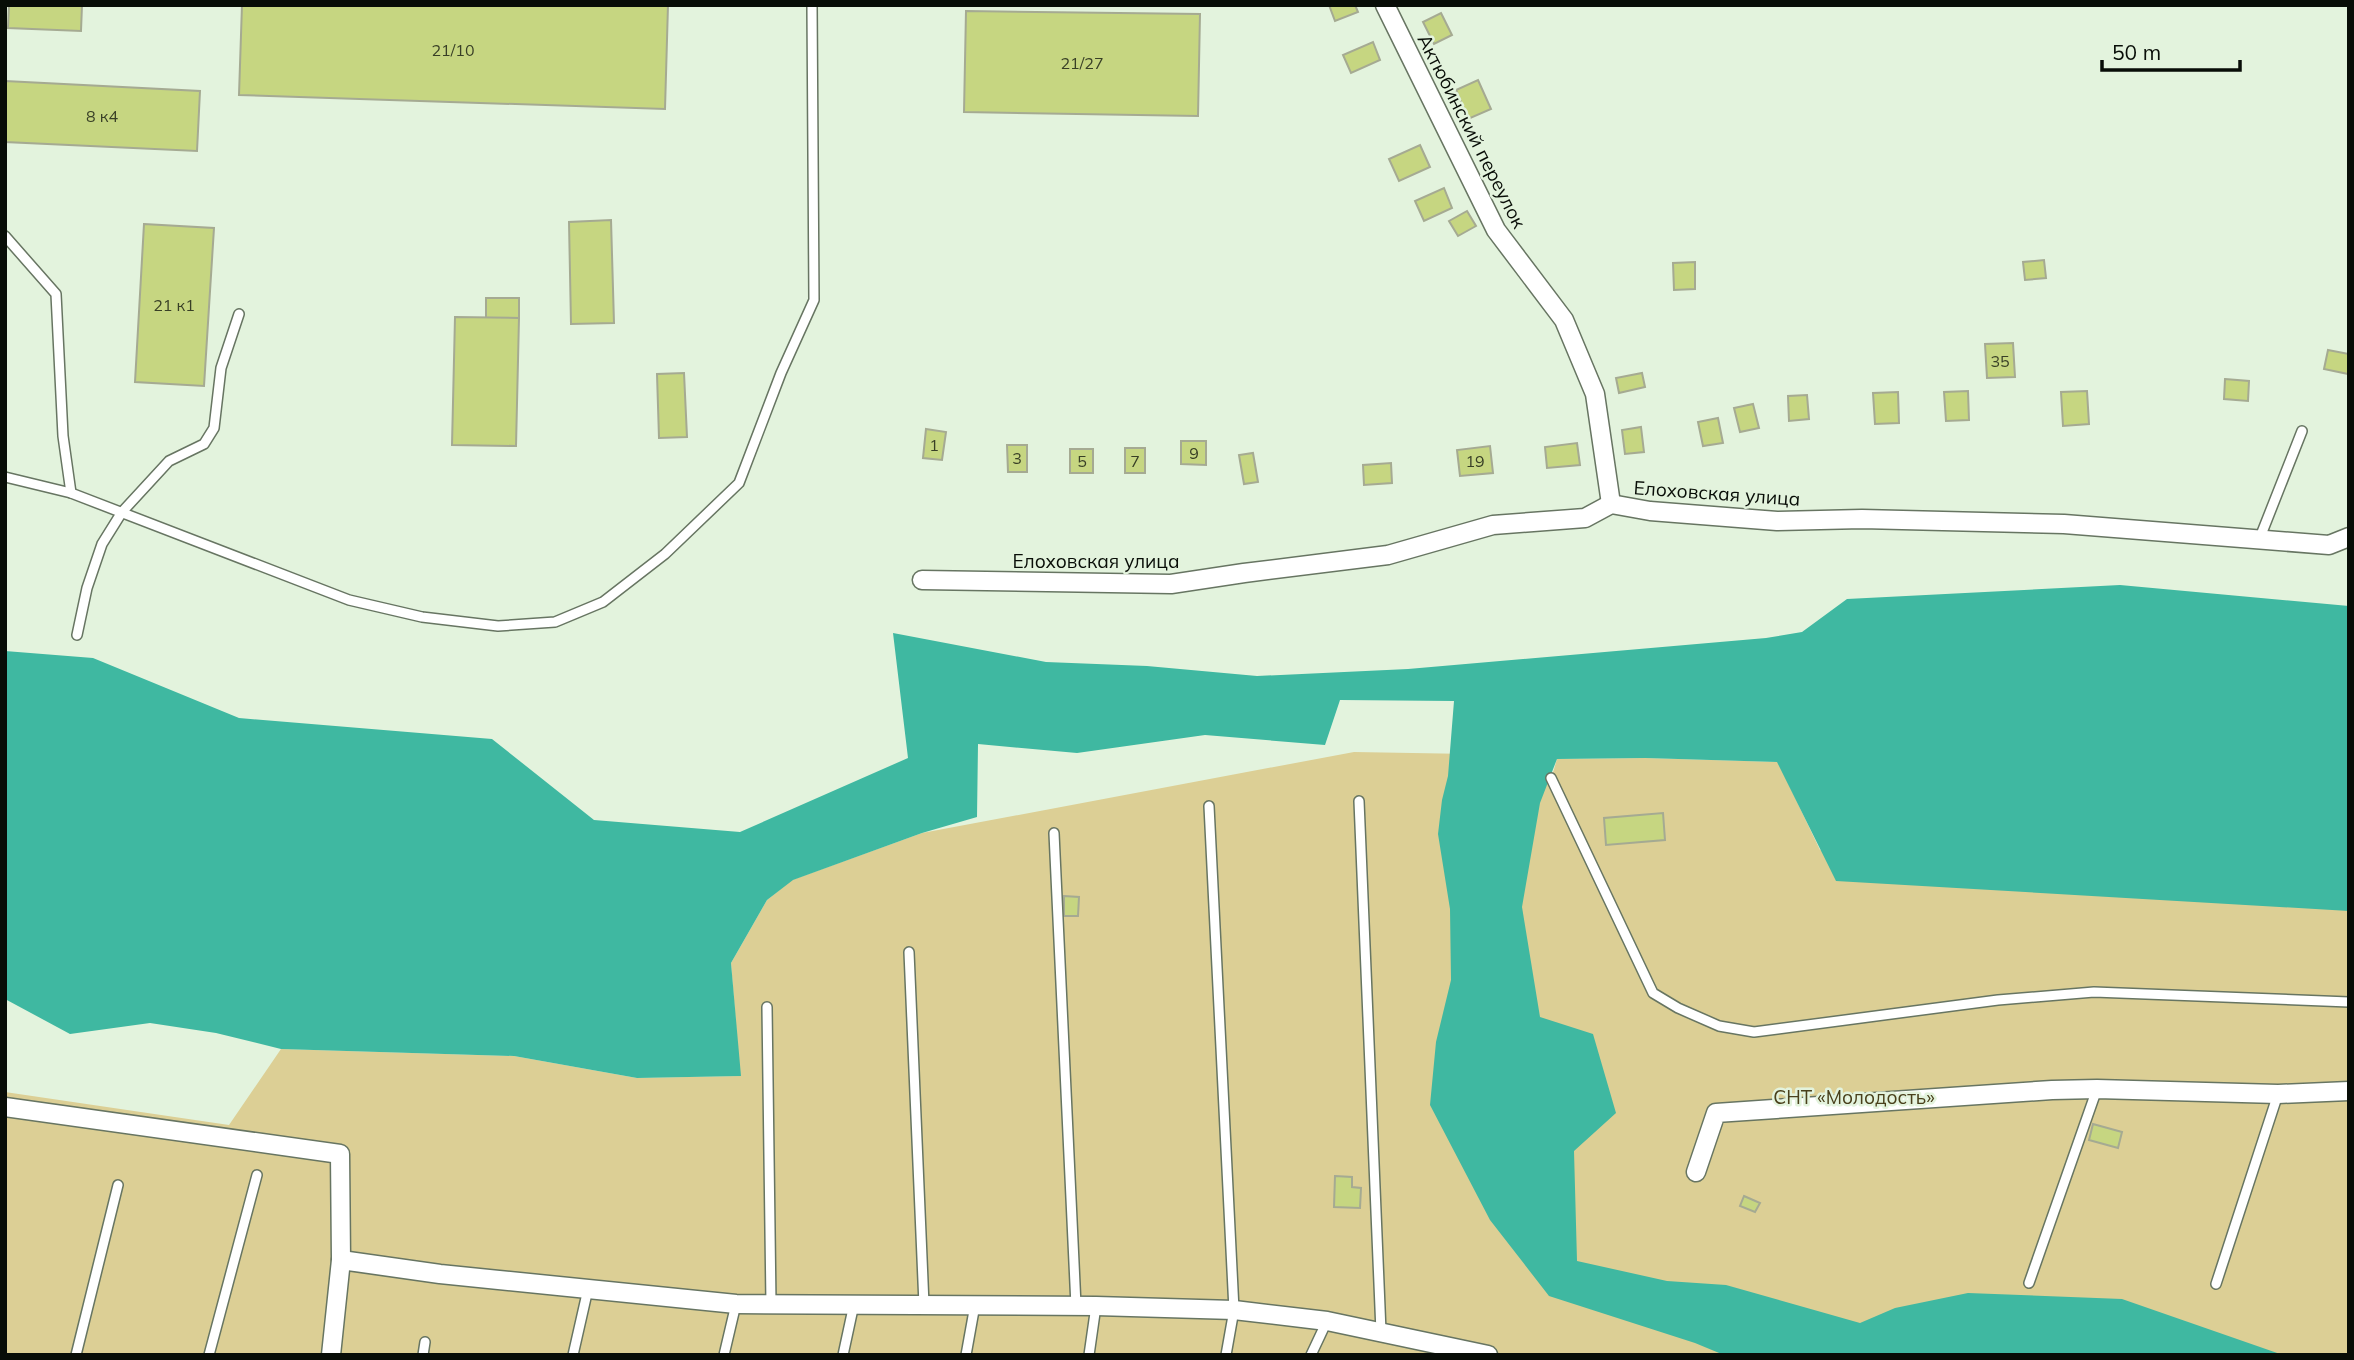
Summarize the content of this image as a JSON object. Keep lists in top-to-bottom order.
{
  "streets": {
    "street": ["Актюбинский переулок", "Елоховская улица"]
  },
  "crossings": [
    ["Актюбинский переулок", "Елоховская улица"]
  ],
  "parks": ["СНТ «Молодость»"],
  "house_numbers": [
    "21/10",
    "21/27",
    "8 к4",
    "21 к1",
    "35",
    "1",
    "9",
    "3",
    "5",
    "7",
    "19"
  ],
  "scale_bar": "50 m"
}
